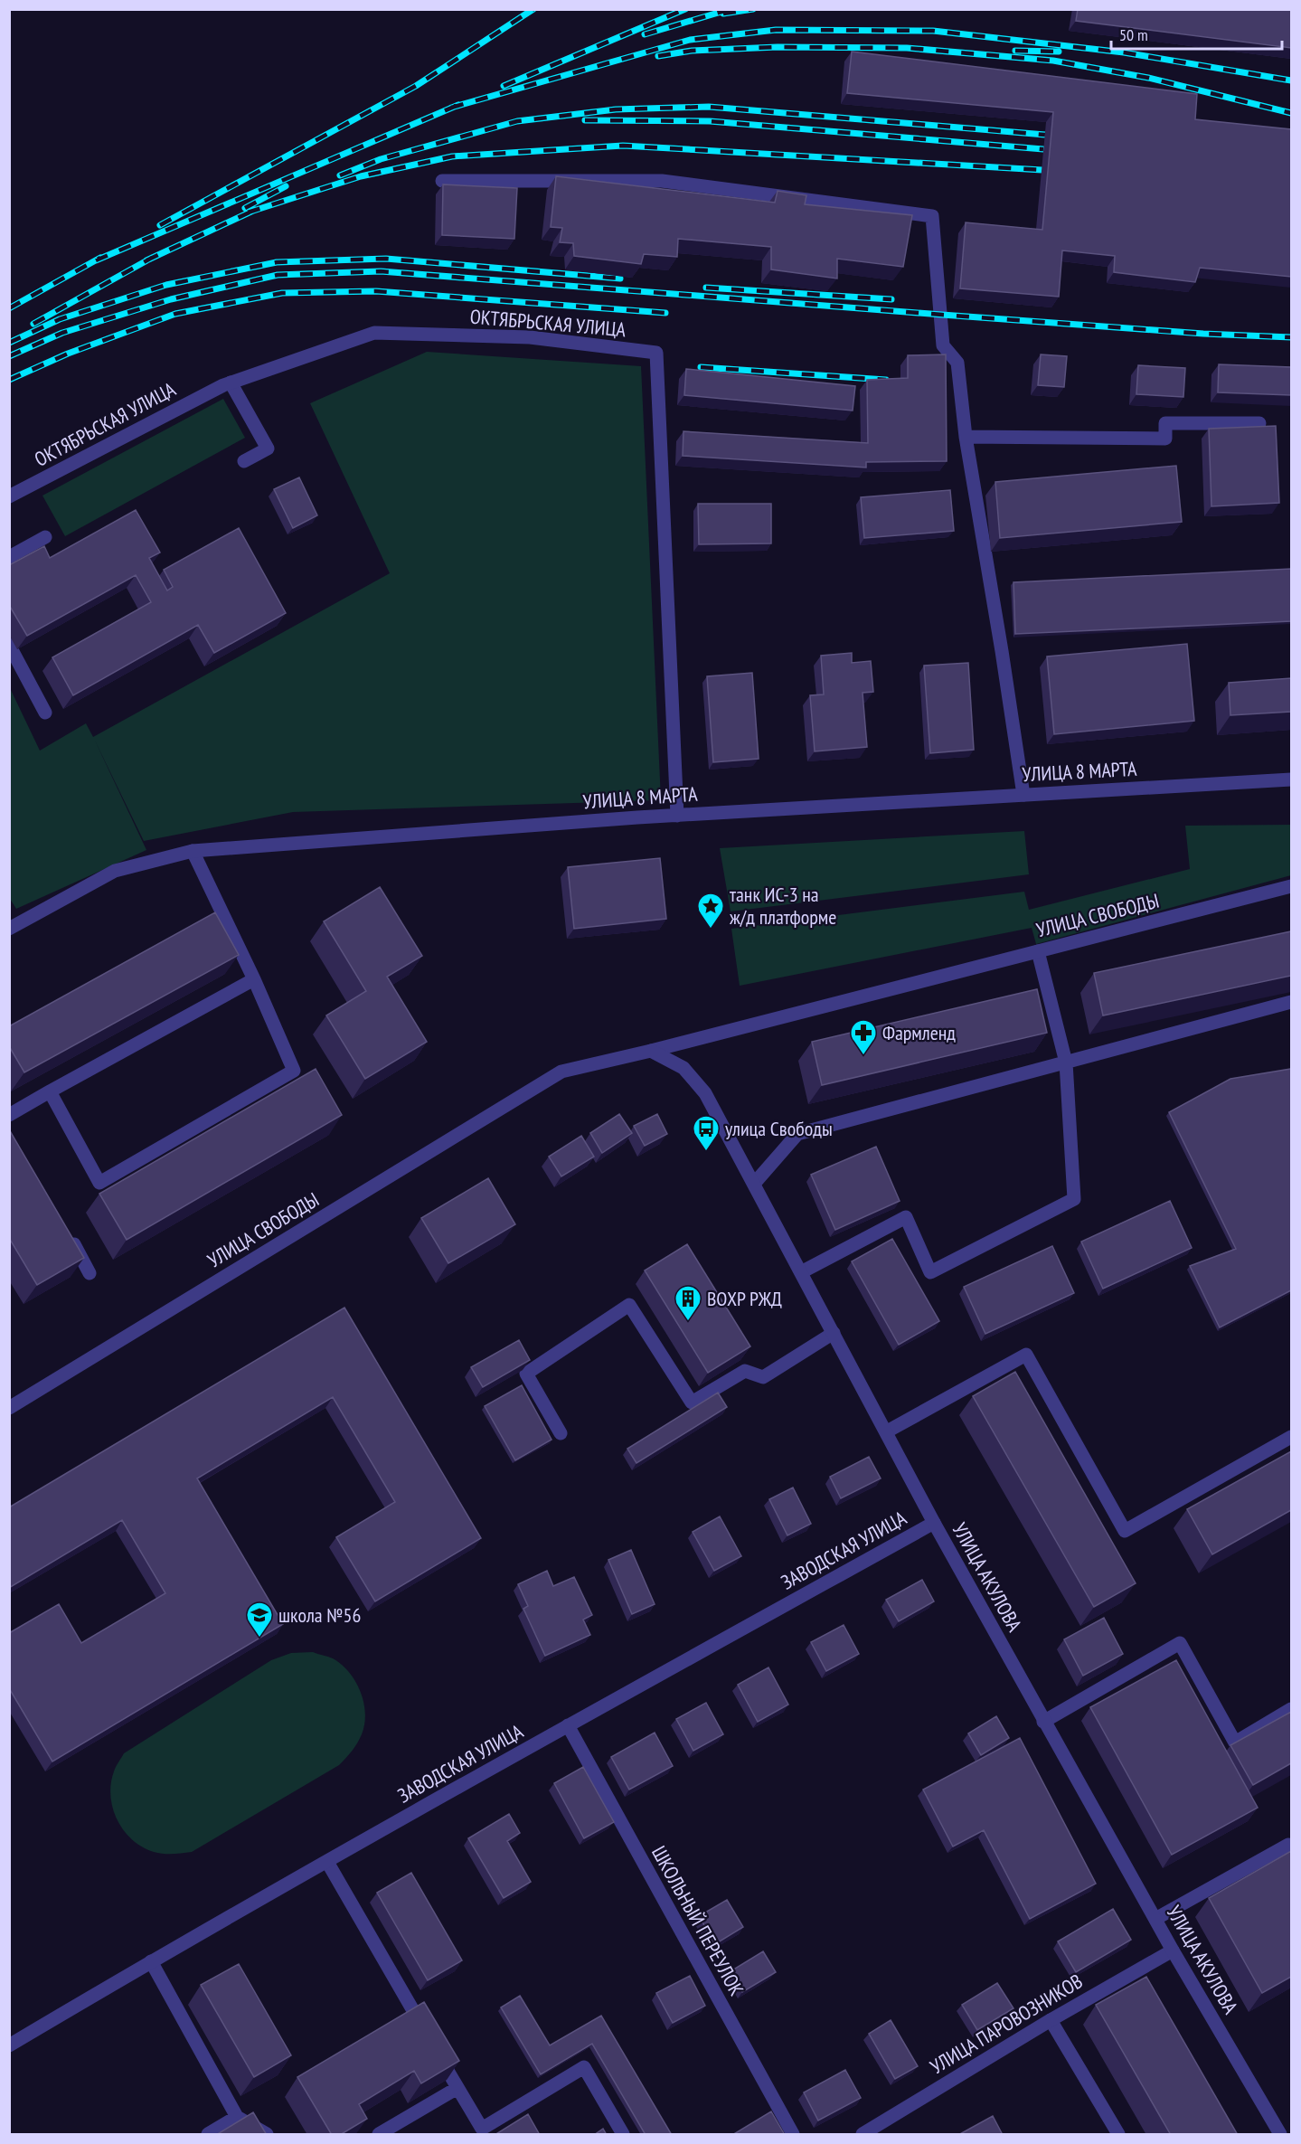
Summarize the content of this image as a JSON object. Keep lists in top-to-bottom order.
{
  "streets": {
    "street": [
      "ОКТЯБРЬСКАЯ УЛИЦА",
      "УЛИЦА 8 МАРТА",
      "УЛИЦА СВОБОДЫ",
      "ЗАВОДСКАЯ УЛИЦА",
      "УЛИЦА АКУЛОВА",
      "ШКОЛЬНЫЙ ПЕРЕУЛОК",
      "УЛИЦА ПАРОВОЗНИКОВ"
    ]
  },
  "crossings": [
    ["ОКТЯБРЬСКАЯ УЛИЦА", "УЛИЦА 8 МАРТА"],
    ["УЛИЦА СВОБОДЫ", "УЛИЦА АКУЛОВА"],
    ["ЗАВОДСКАЯ УЛИЦА", "УЛИЦА АКУЛОВА"],
    ["ЗАВОДСКАЯ УЛИЦА", "ШКОЛЬНЫЙ ПЕРЕУЛОК"],
    ["УЛИЦА АКУЛОВА", "УЛИЦА ПАРОВОЗНИКОВ"]
  ],
  "places": {
    "place": ["танк ИС-3 на ж/д платформе"],
    "pharmacy": ["Фармленд"],
    "bus stop": ["улица Свободы"],
    "building": ["ВОХР РЖД"],
    "school or university": ["школа №56"]
  },
  "scale_bar": "50 m"
}
